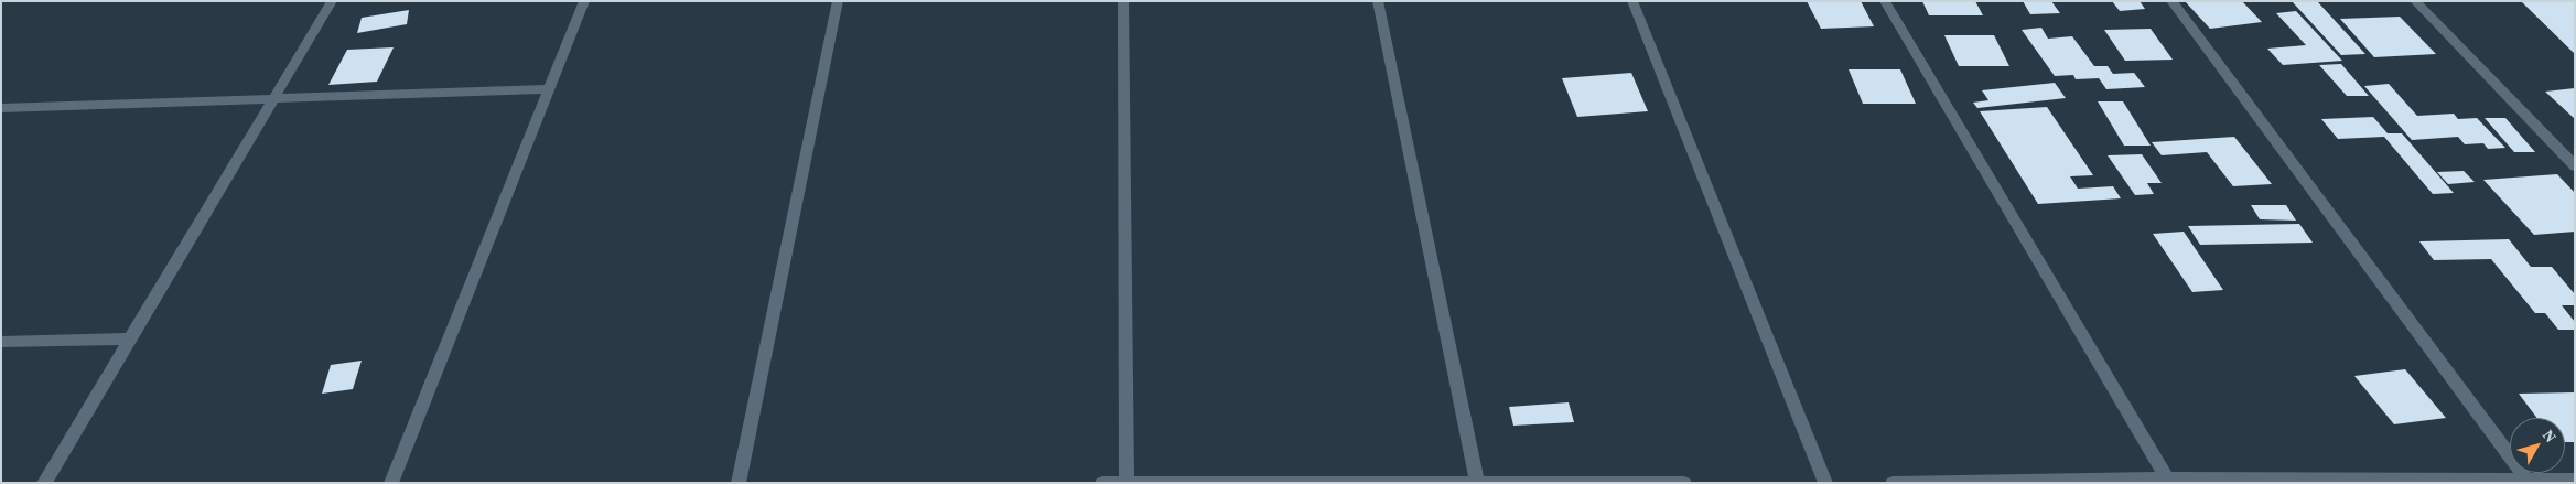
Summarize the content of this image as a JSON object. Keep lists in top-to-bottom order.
{
  "north": "top right"
}
